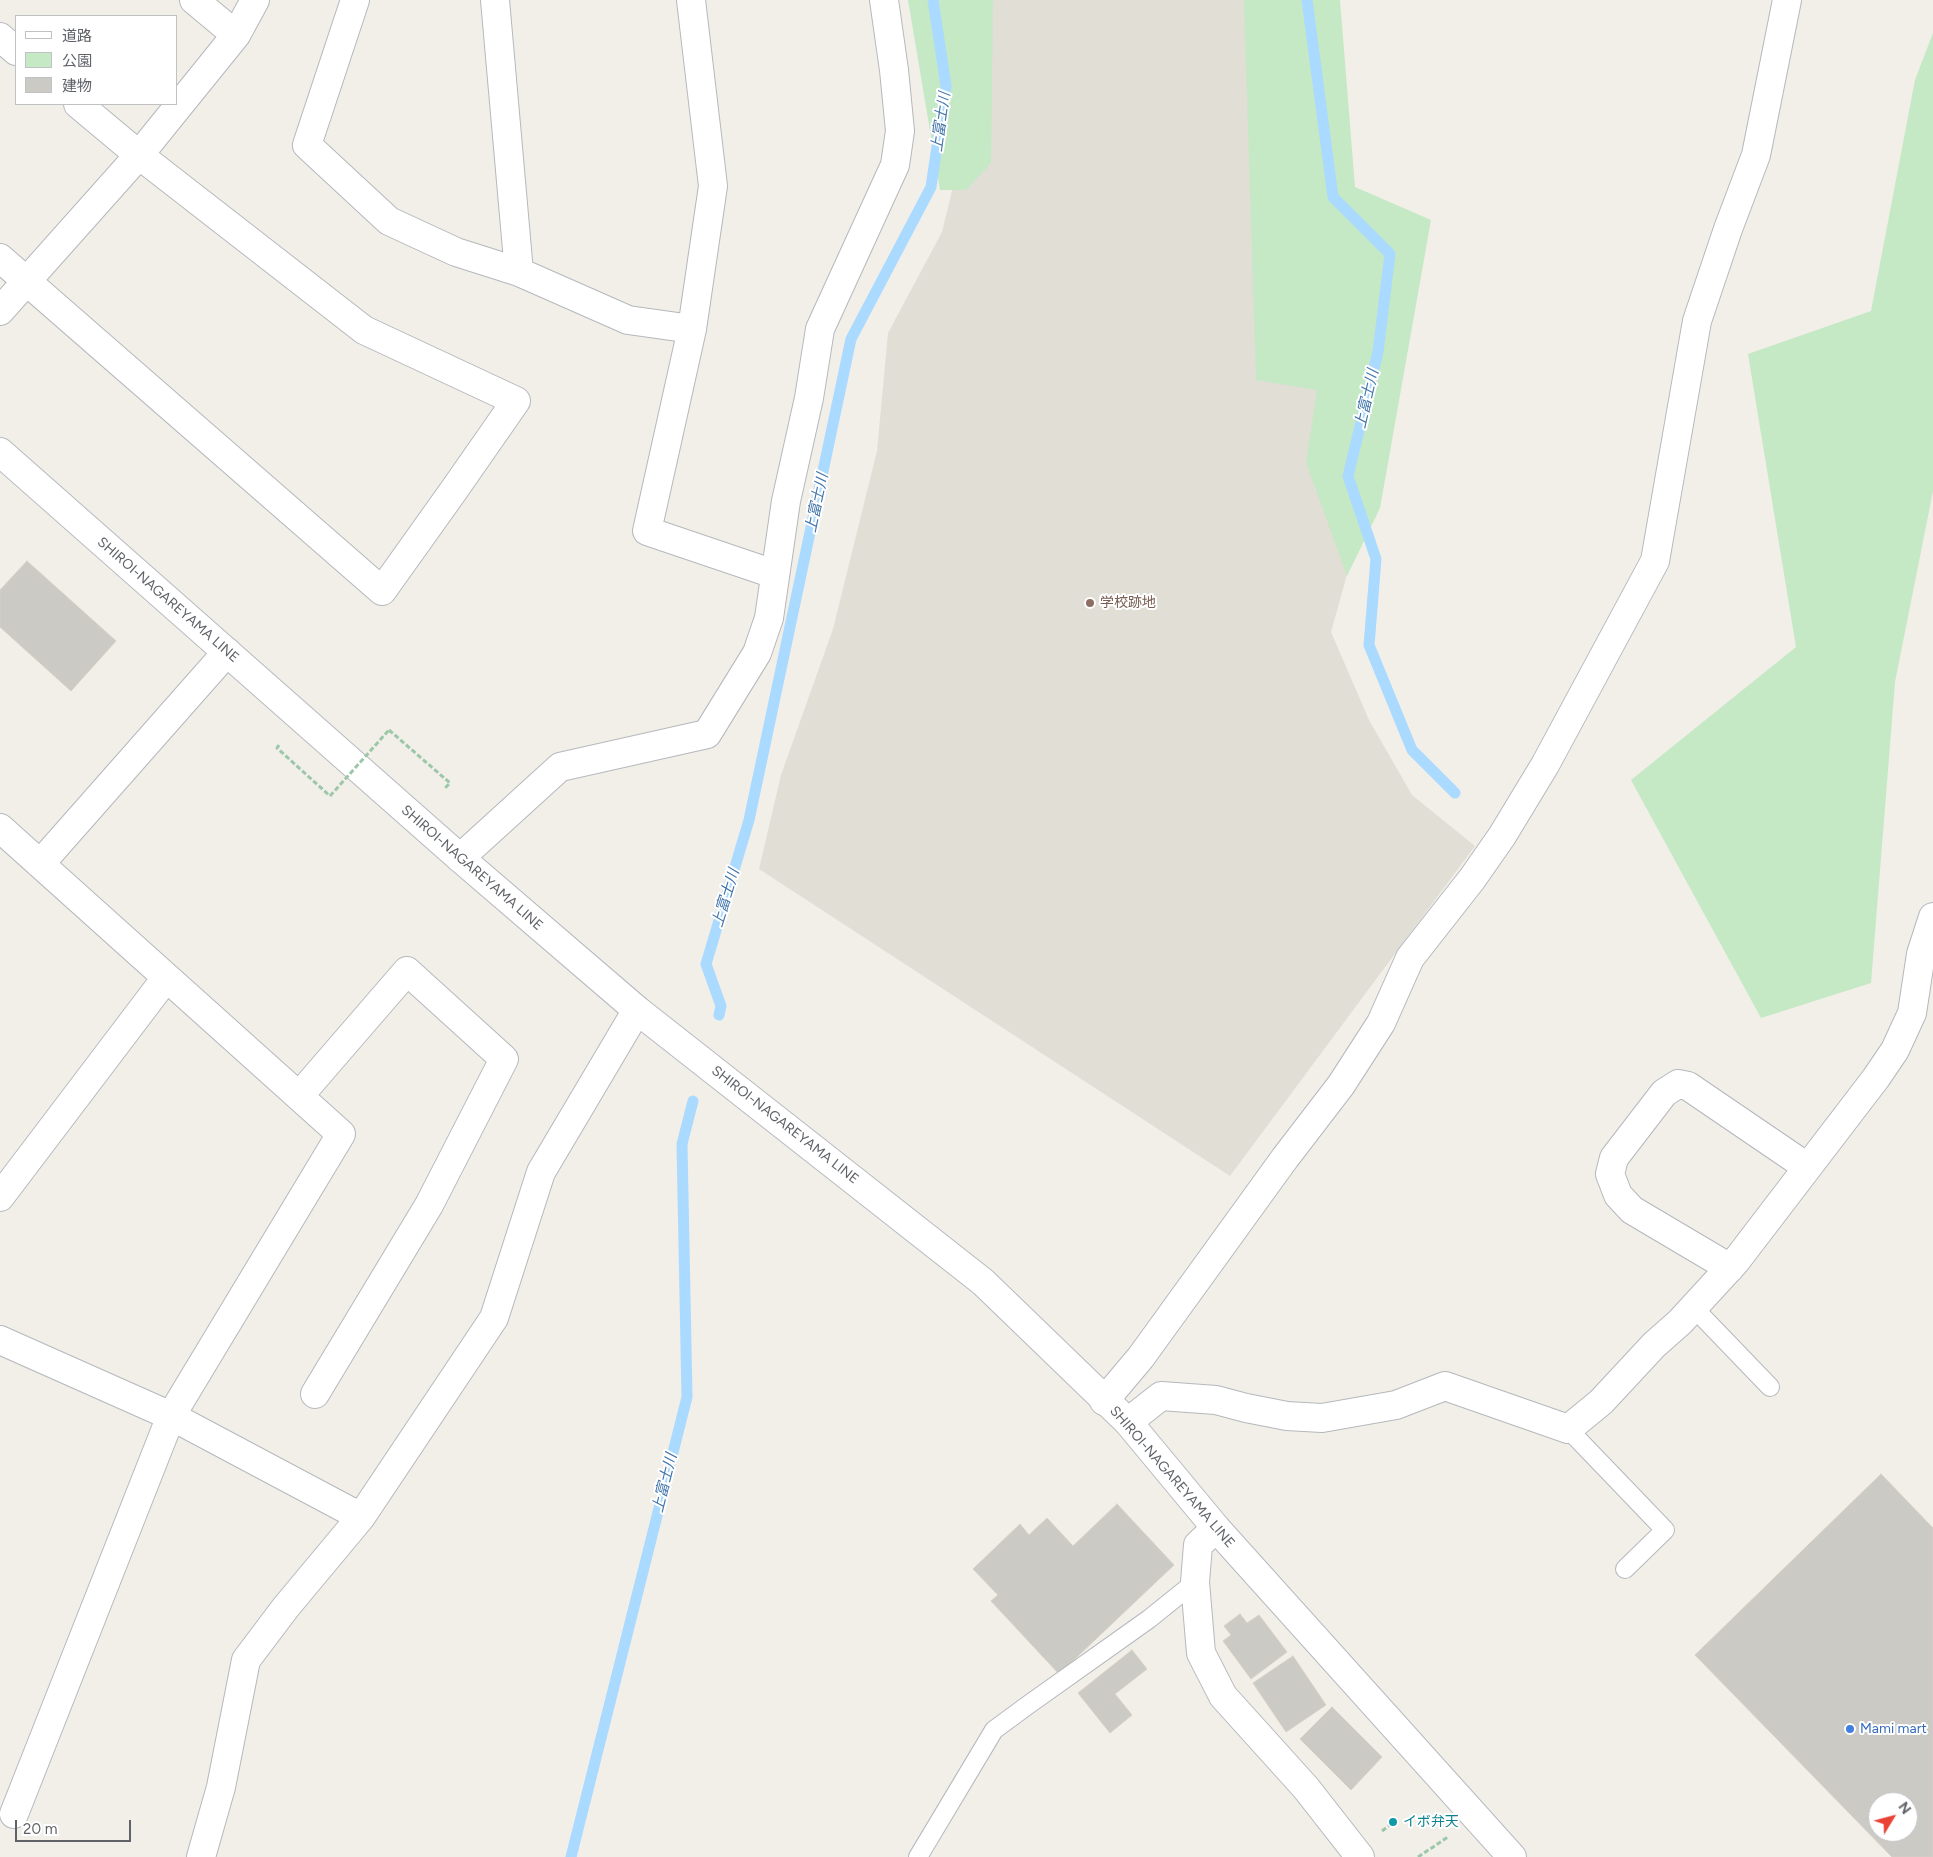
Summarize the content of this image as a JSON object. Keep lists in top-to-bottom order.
{
  "streets": {
    "street": ["SHIROI-NAGAREYAMA LINE"]
  },
  "water": ["上富士川"],
  "places": ["学校跡地", "Mami mart", "イボ弁天"],
  "legend": ["道路", "公園", "建物"],
  "scale_bar": "20 m",
  "north": "top right"
}
